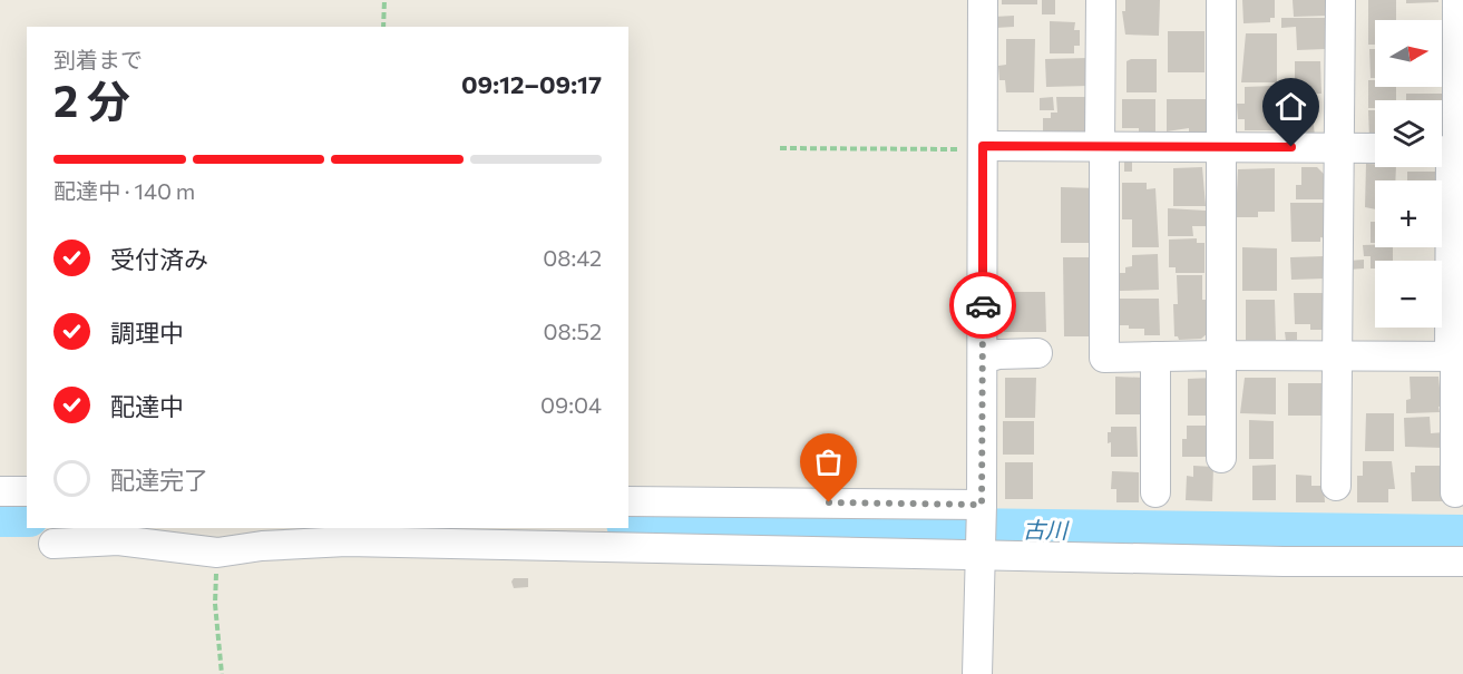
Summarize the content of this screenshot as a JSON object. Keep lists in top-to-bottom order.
{
  "water": ["古川"],
  "north": "right",
  "page": {
    "map_buttons": ["+", "−"],
    "heading": ["2 分", "到着まで", "09:12–09:17"],
    "bar": "配達中 · 140 m",
    "list": [
      ["受付済み", "08:42"],
      ["調理中", "08:52"],
      ["配達中", "09:04"],
      "配達完了"
    ]
  }
}
